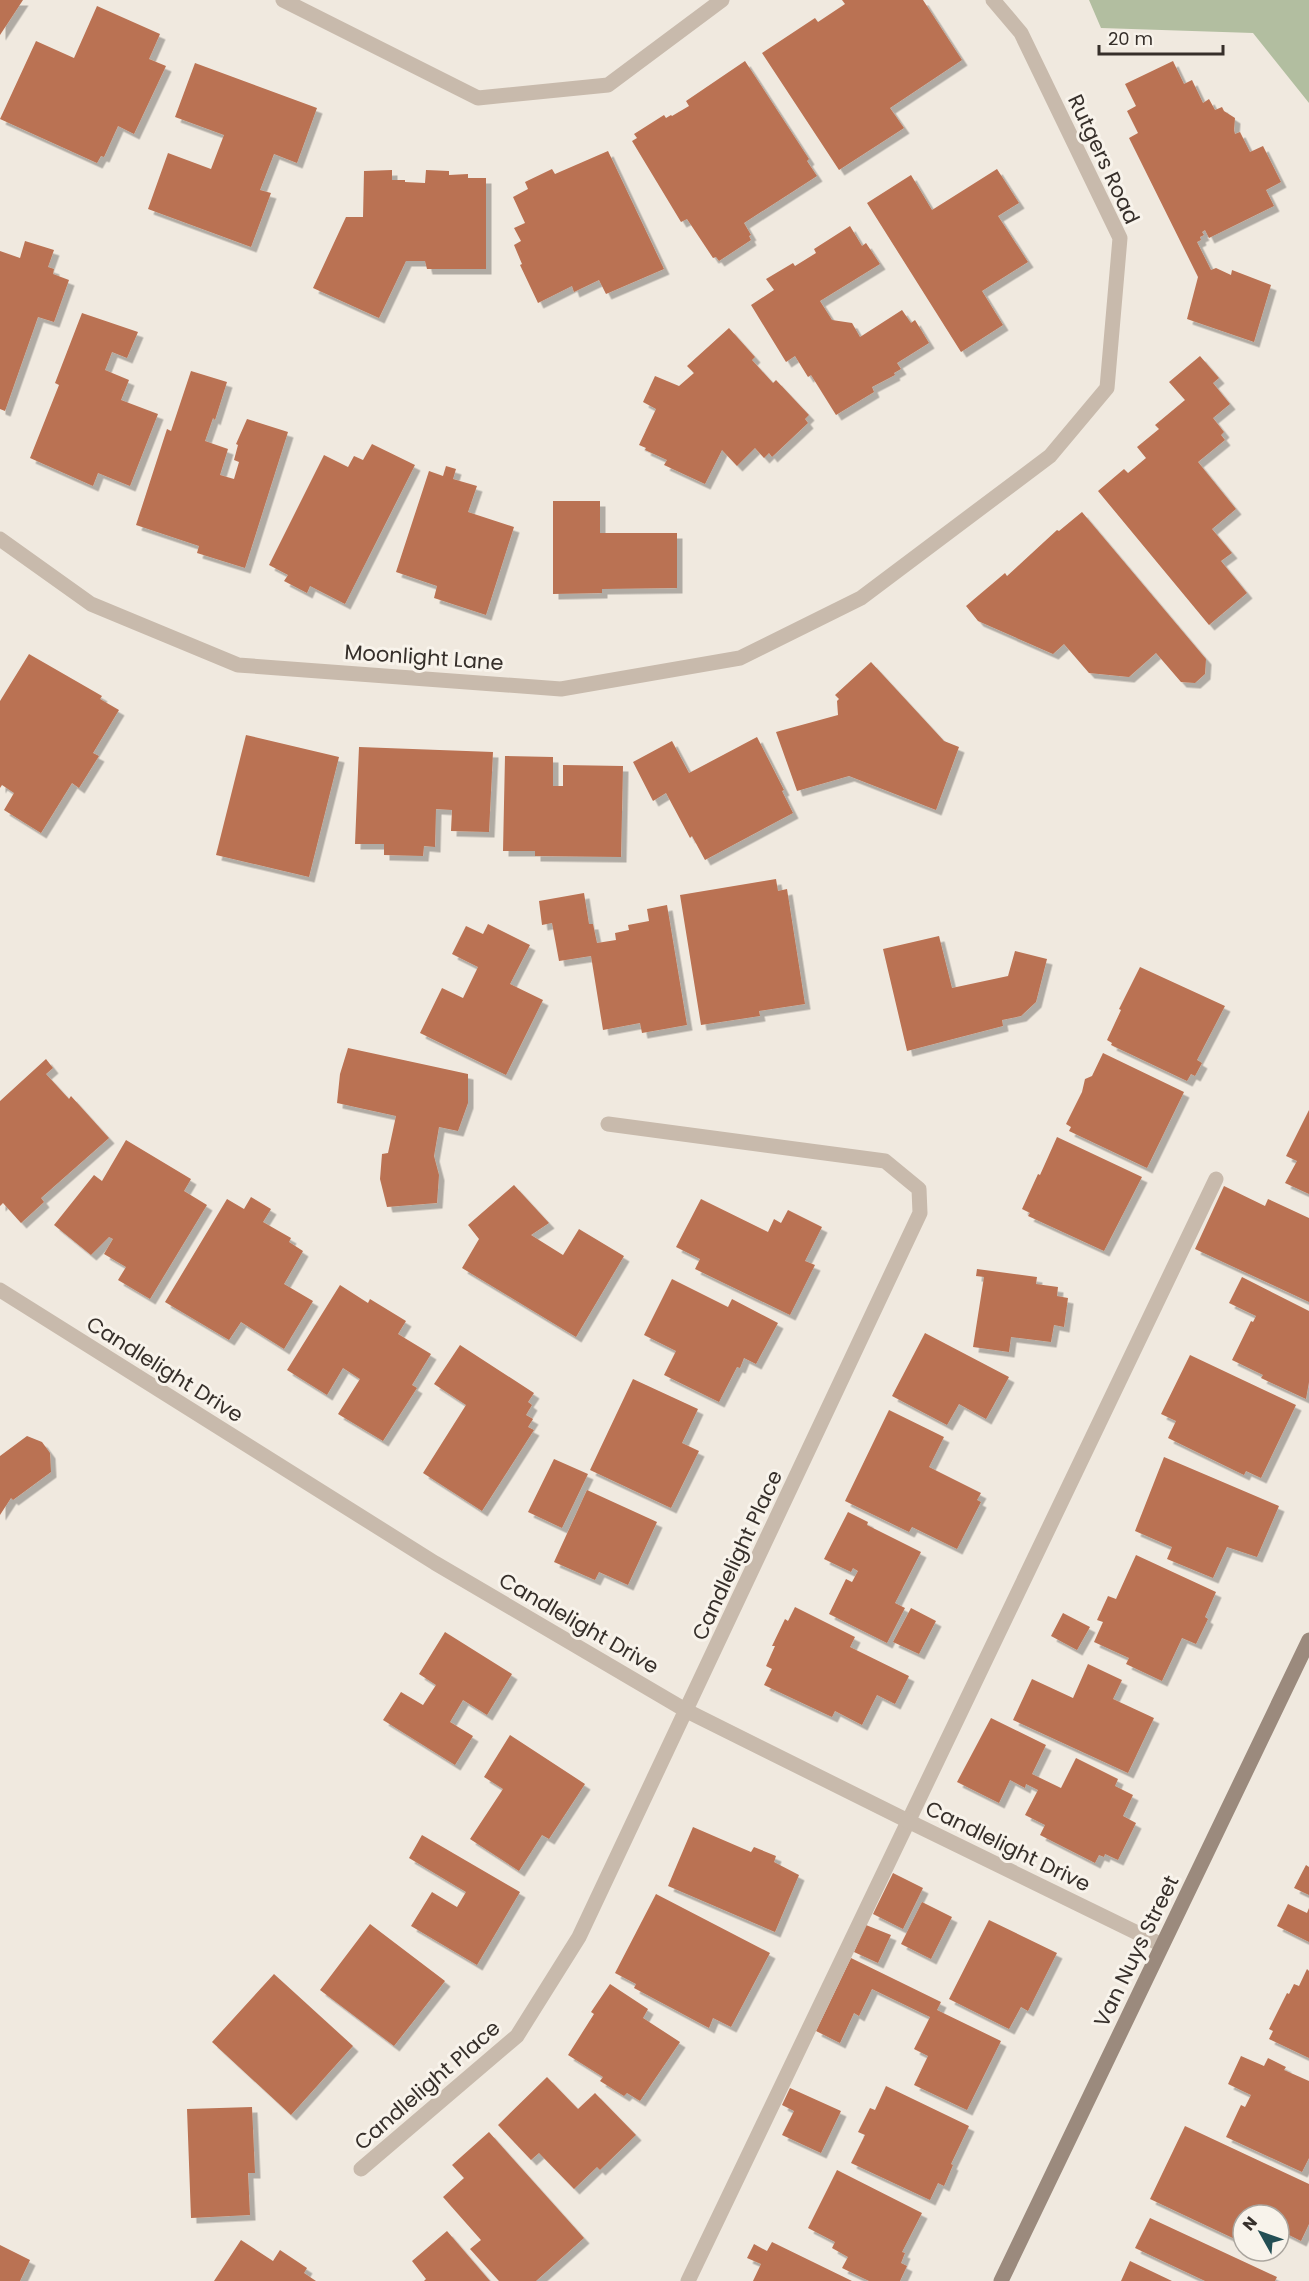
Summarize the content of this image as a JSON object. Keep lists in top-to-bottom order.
{
  "streets": {
    "street": [
      "Rutgers Road",
      "Moonlight Lane",
      "Candlelight Drive",
      "Candlelight Place",
      "Van Nuys Street"
    ]
  },
  "crossings": [
    ["Rutgers Road", "Moonlight Lane"],
    ["Candlelight Drive", "Candlelight Place"],
    ["Candlelight Drive", "Van Nuys Street"]
  ],
  "scale_bar": "20 m",
  "north": "top left"
}
